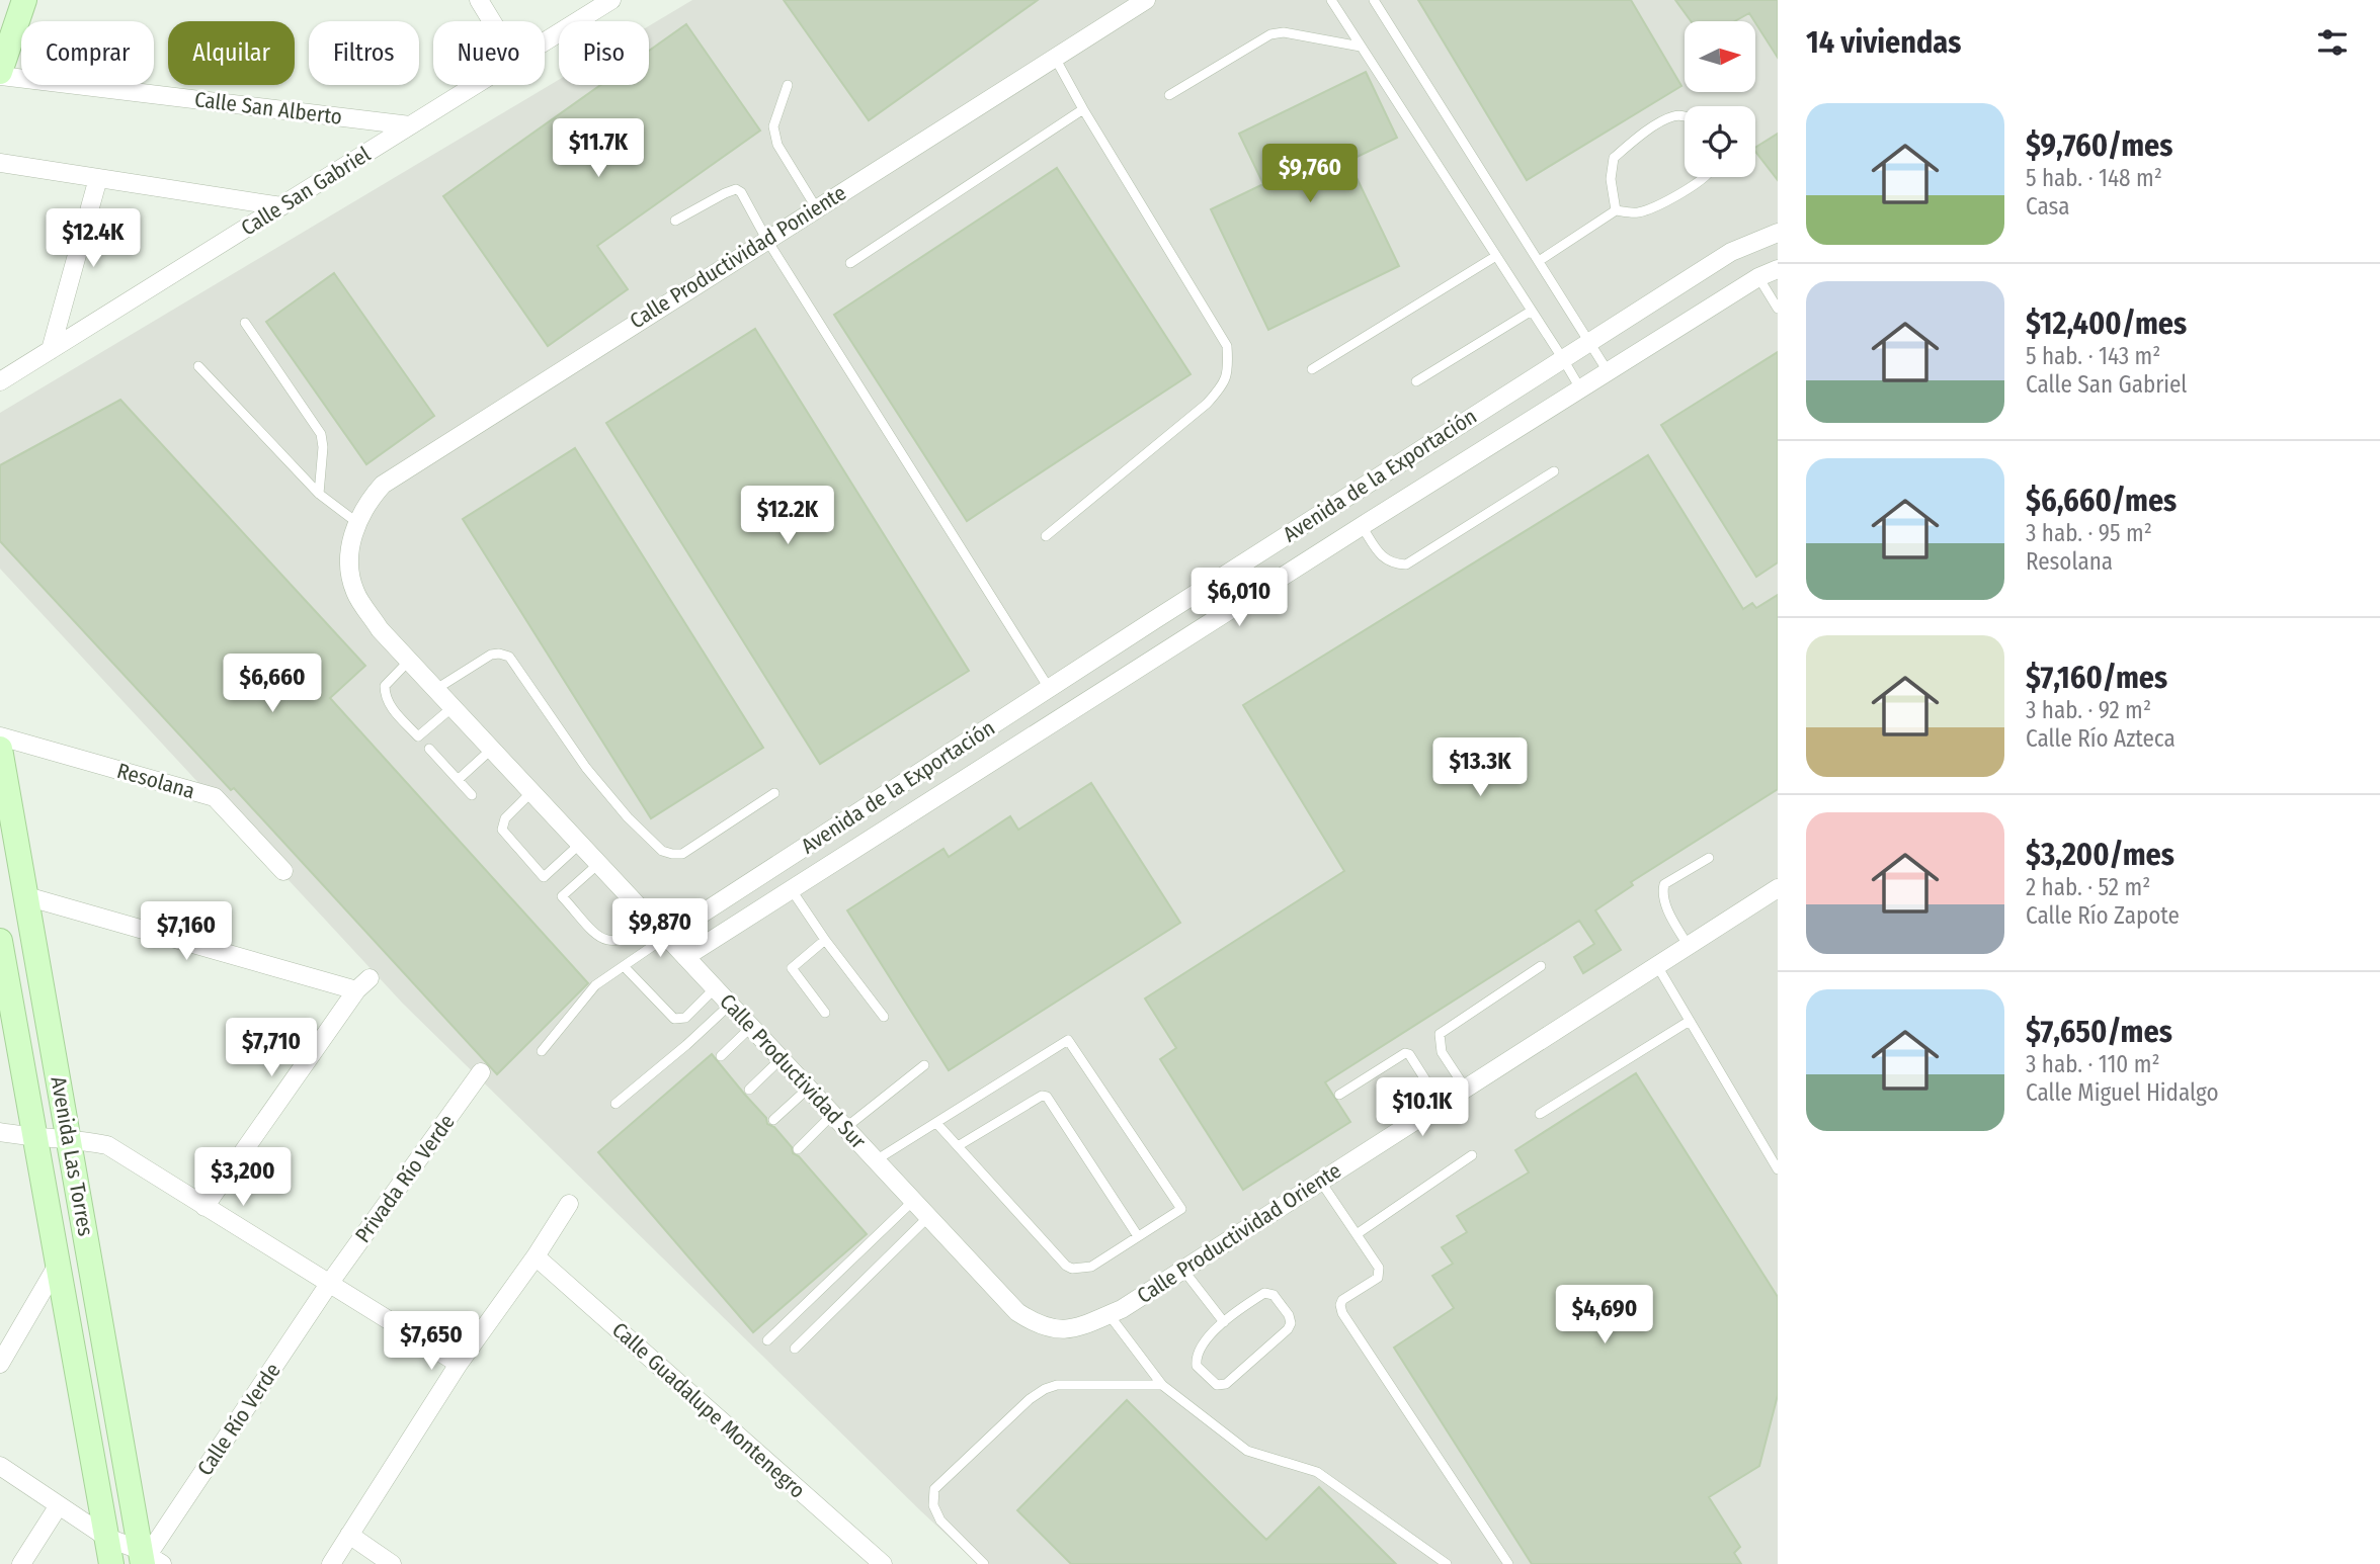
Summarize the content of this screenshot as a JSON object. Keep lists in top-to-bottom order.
{
  "streets": {
    "street": [
      "Calle San Alberto",
      "Calle San Gabriel",
      "Calle Productividad Poniente",
      "Avenida de la Exportación",
      "Resolana",
      "Calle Productividad Sur",
      "Avenida Las Torres",
      "Privada Río Verde",
      "Calle Productividad Oriente",
      "Calle Guadalupe Montenegro",
      "Calle Río Verde"
    ]
  },
  "crossings": [
    ["Calle San Alberto", "Calle San Gabriel"],
    ["Calle Productividad Poniente", "Calle Productividad Sur"],
    ["Avenida de la Exportación", "Calle Productividad Sur"],
    ["Calle Productividad Sur", "Calle Productividad Oriente"],
    ["Avenida Las Torres", "Calle Río Verde"],
    ["Privada Río Verde", "Calle Río Verde"]
  ],
  "north": "right",
  "page": {
    "heading": "14 viviendas",
    "chip": [
      "Comprar",
      "Alquilar",
      "Filtros",
      "Nuevo",
      "Piso"
    ],
    "list": [
      {
        "name": "$9,760/mes",
        "note": "5 hab. · 148 m² · Casa"
      },
      {
        "name": "$12,400/mes",
        "note": "5 hab. · 143 m² · Calle San Gabriel"
      },
      {
        "name": "$6,660/mes",
        "note": "3 hab. · 95 m² · Resolana"
      },
      {
        "name": "$7,160/mes",
        "note": "3 hab. · 92 m² · Calle Río Azteca"
      },
      {
        "name": "$3,200/mes",
        "note": "2 hab. · 52 m² · Calle Río Zapote"
      },
      {
        "name": "$7,650/mes",
        "note": "3 hab. · 110 m² · Calle Miguel Hidalgo"
      }
    ],
    "price": [
      "$11.7K",
      "$9,760",
      "$12.4K",
      "$12.2K",
      "$6,010",
      "$6,660",
      "$13.3K",
      "$9,870",
      "$7,160",
      "$7,710",
      "$10.1K",
      "$3,200",
      "$4,690",
      "$7,650"
    ]
  }
}
